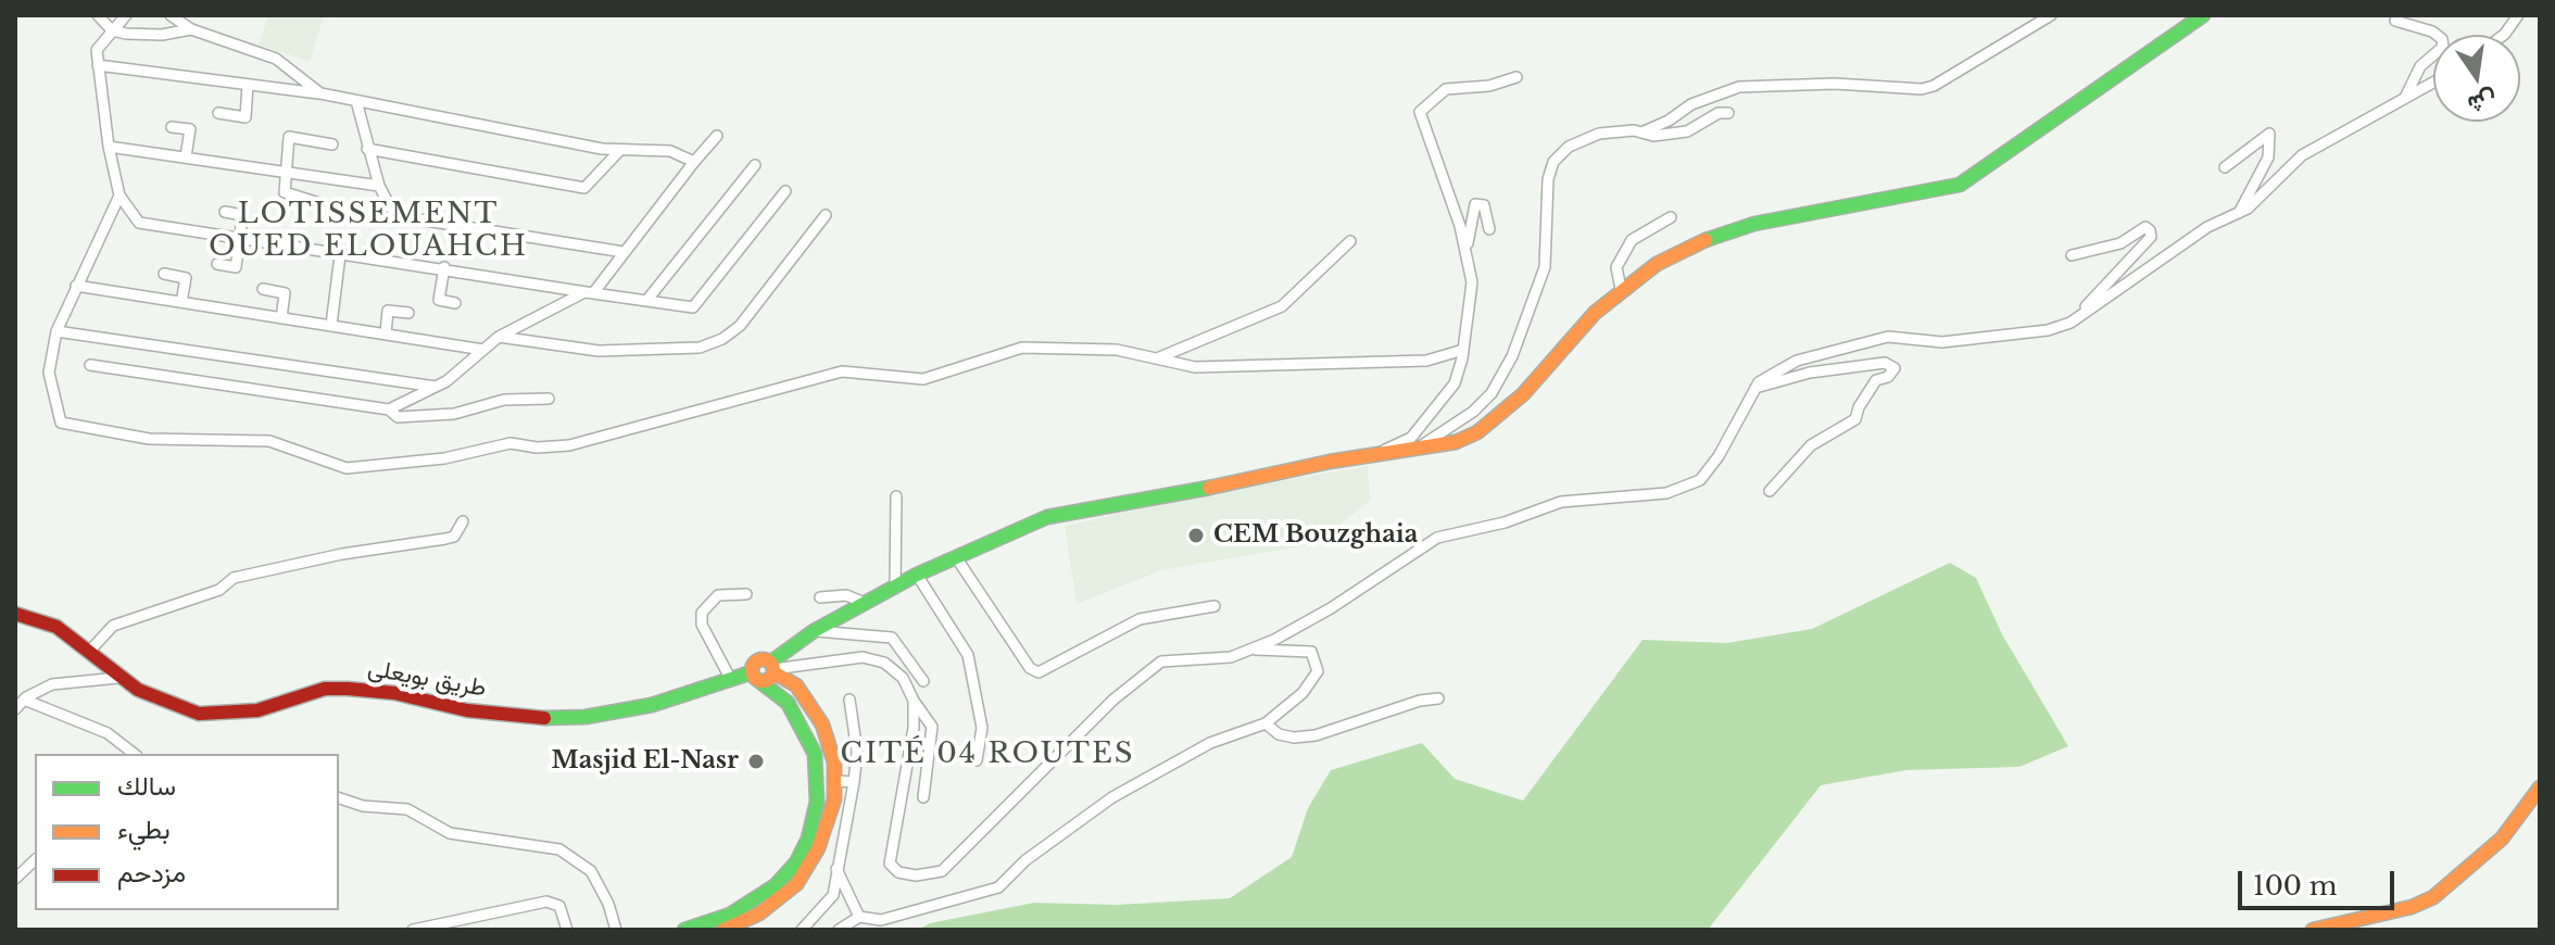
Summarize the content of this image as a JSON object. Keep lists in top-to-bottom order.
{
  "streets": {
    "main road": ["طريق بويعلى"]
  },
  "districts": ["LOTISSEMENT OUED ELOUAHCH", "CITÉ 04 ROUTES"],
  "places": ["CEM Bouzghaia", "Masjid El-Nasr"],
  "legend": ["سالك", "بطيء", "مزدحم"],
  "scale_bar": "100 m",
  "north": "bottom"
}
